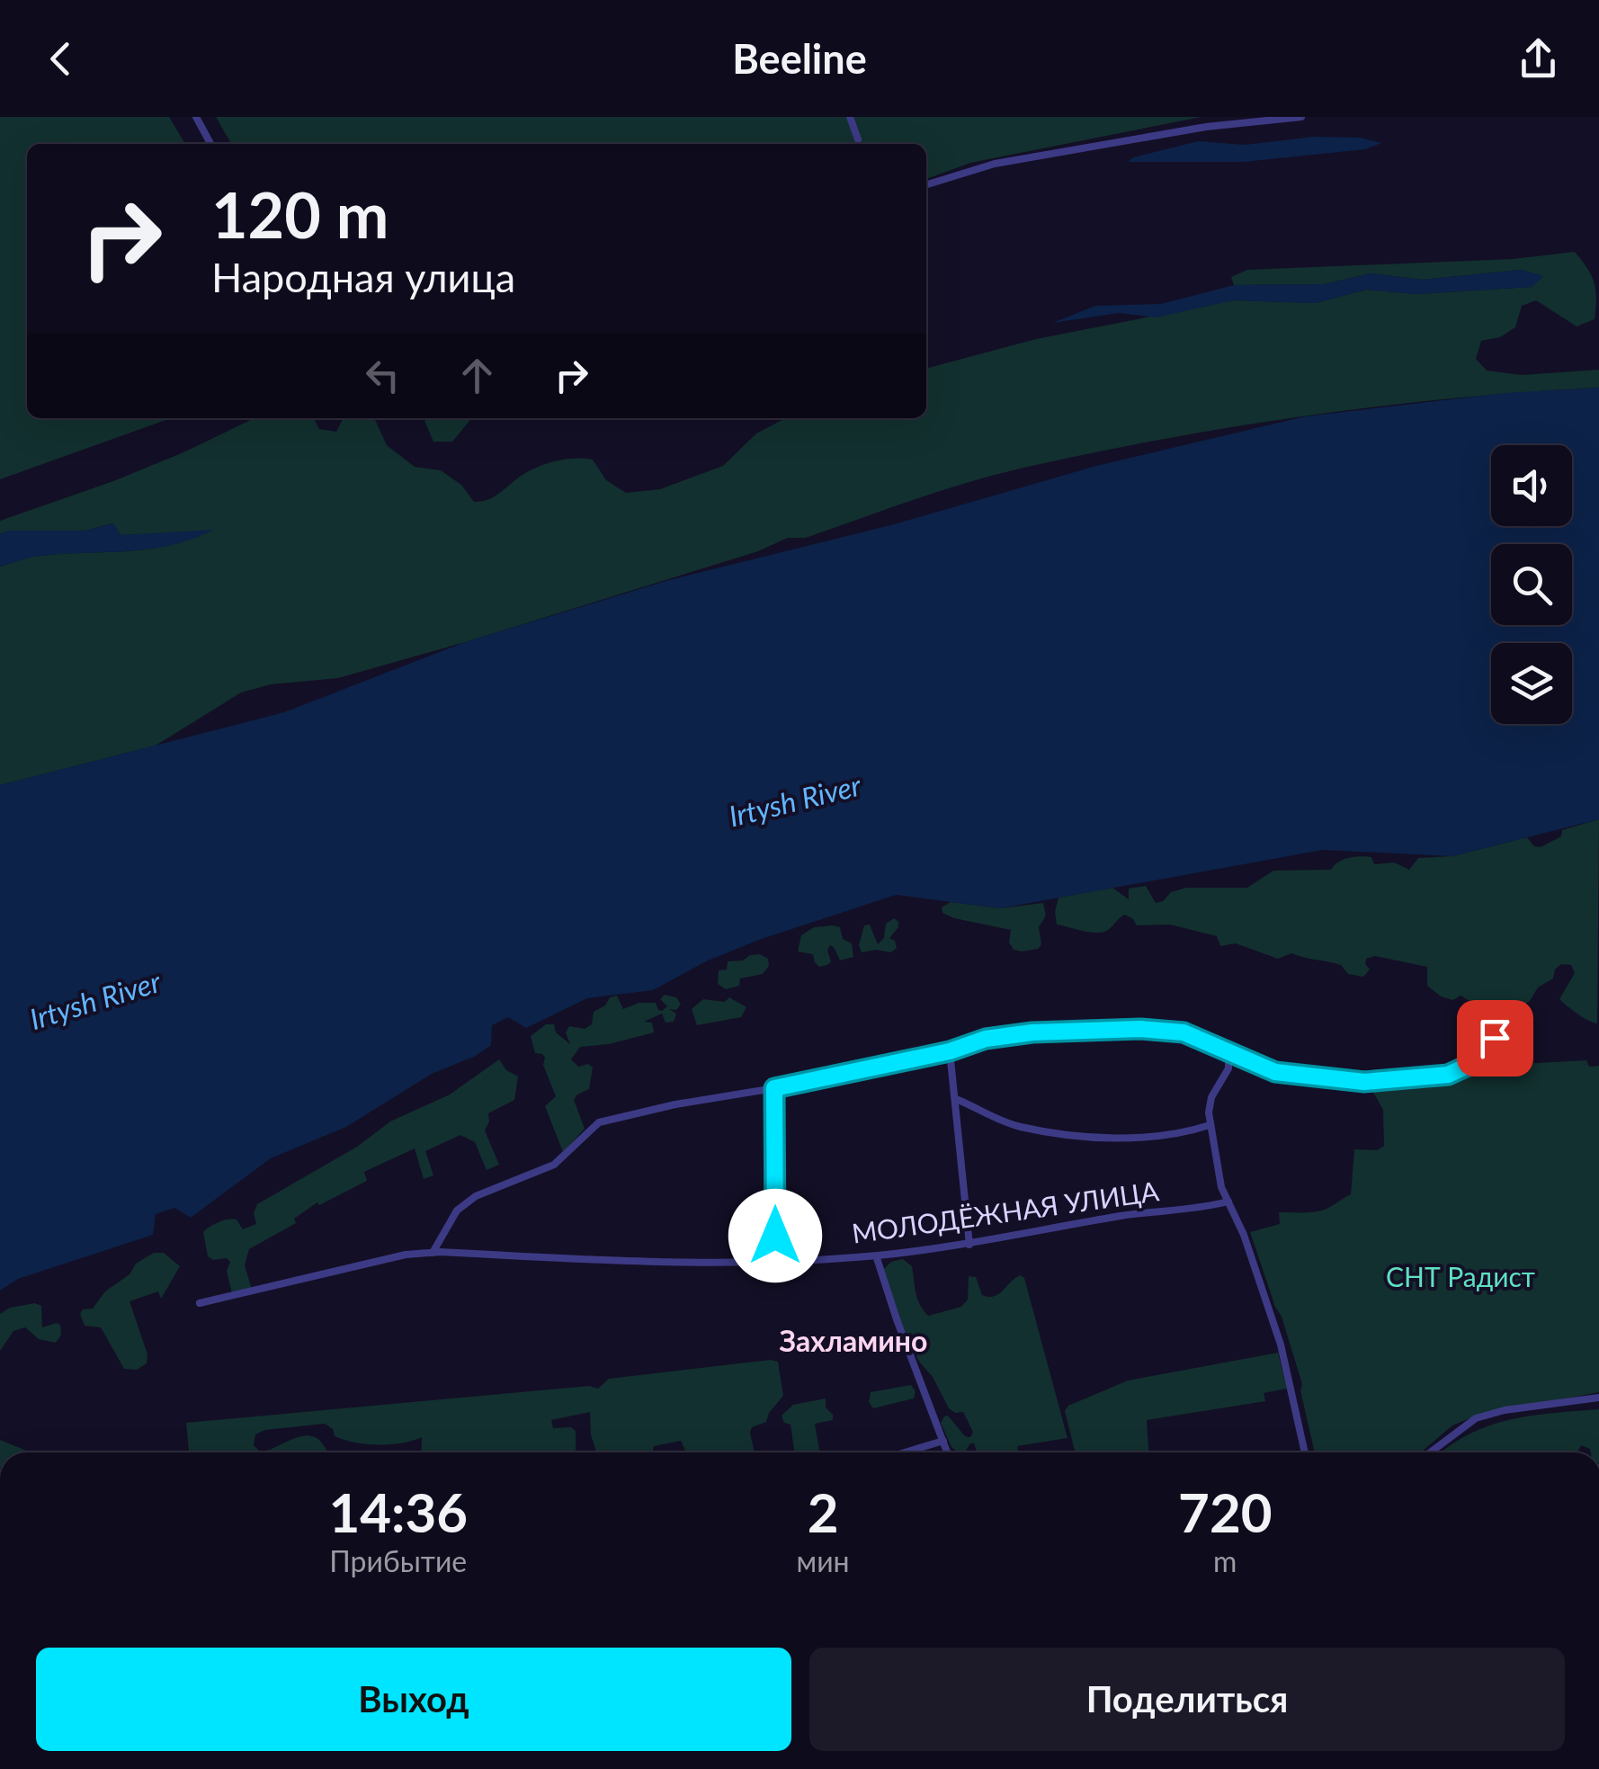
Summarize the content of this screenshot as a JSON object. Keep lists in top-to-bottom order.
{
  "streets": {
    "street": ["МОЛОДЁЖНАЯ УЛИЦА"]
  },
  "districts": ["Захламино"],
  "water": ["Irtysh River"],
  "parks": ["СНТ Радист"],
  "page": {
    "header": "Beeline",
    "turn": ["120 m", "Народная улица"],
    "eta": [
      "14:36",
      "Прибытие",
      "2",
      "мин",
      "720",
      "m"
    ],
    "buttons": ["Выход", "Поделиться"]
  }
}
